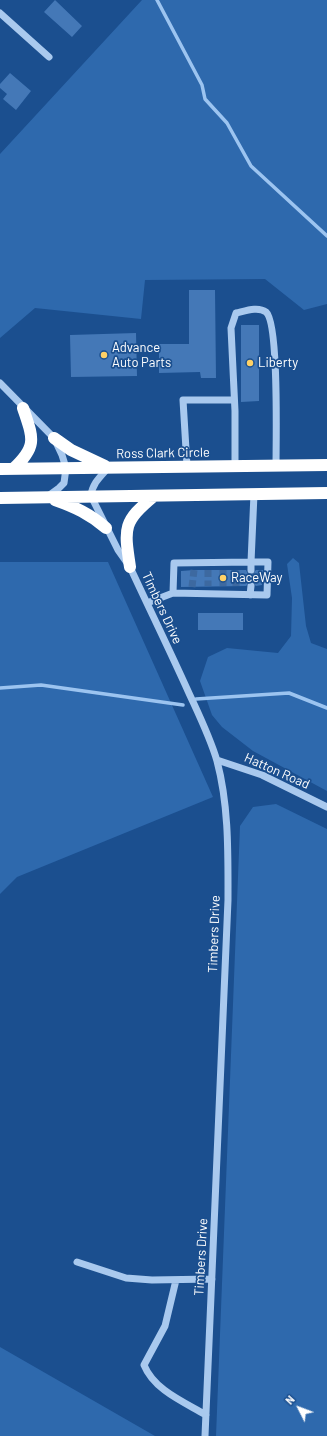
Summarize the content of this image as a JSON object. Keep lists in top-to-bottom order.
{
  "streets": {
    "highway": ["Ross Clark Circle"],
    "street": ["Timbers Drive", "Hatton Road"]
  },
  "crossings": [
    ["Timbers Drive", "Hatton Road"]
  ],
  "places": ["Advance Auto Parts", "Liberty", "RaceWay"],
  "north": "top left"
}
